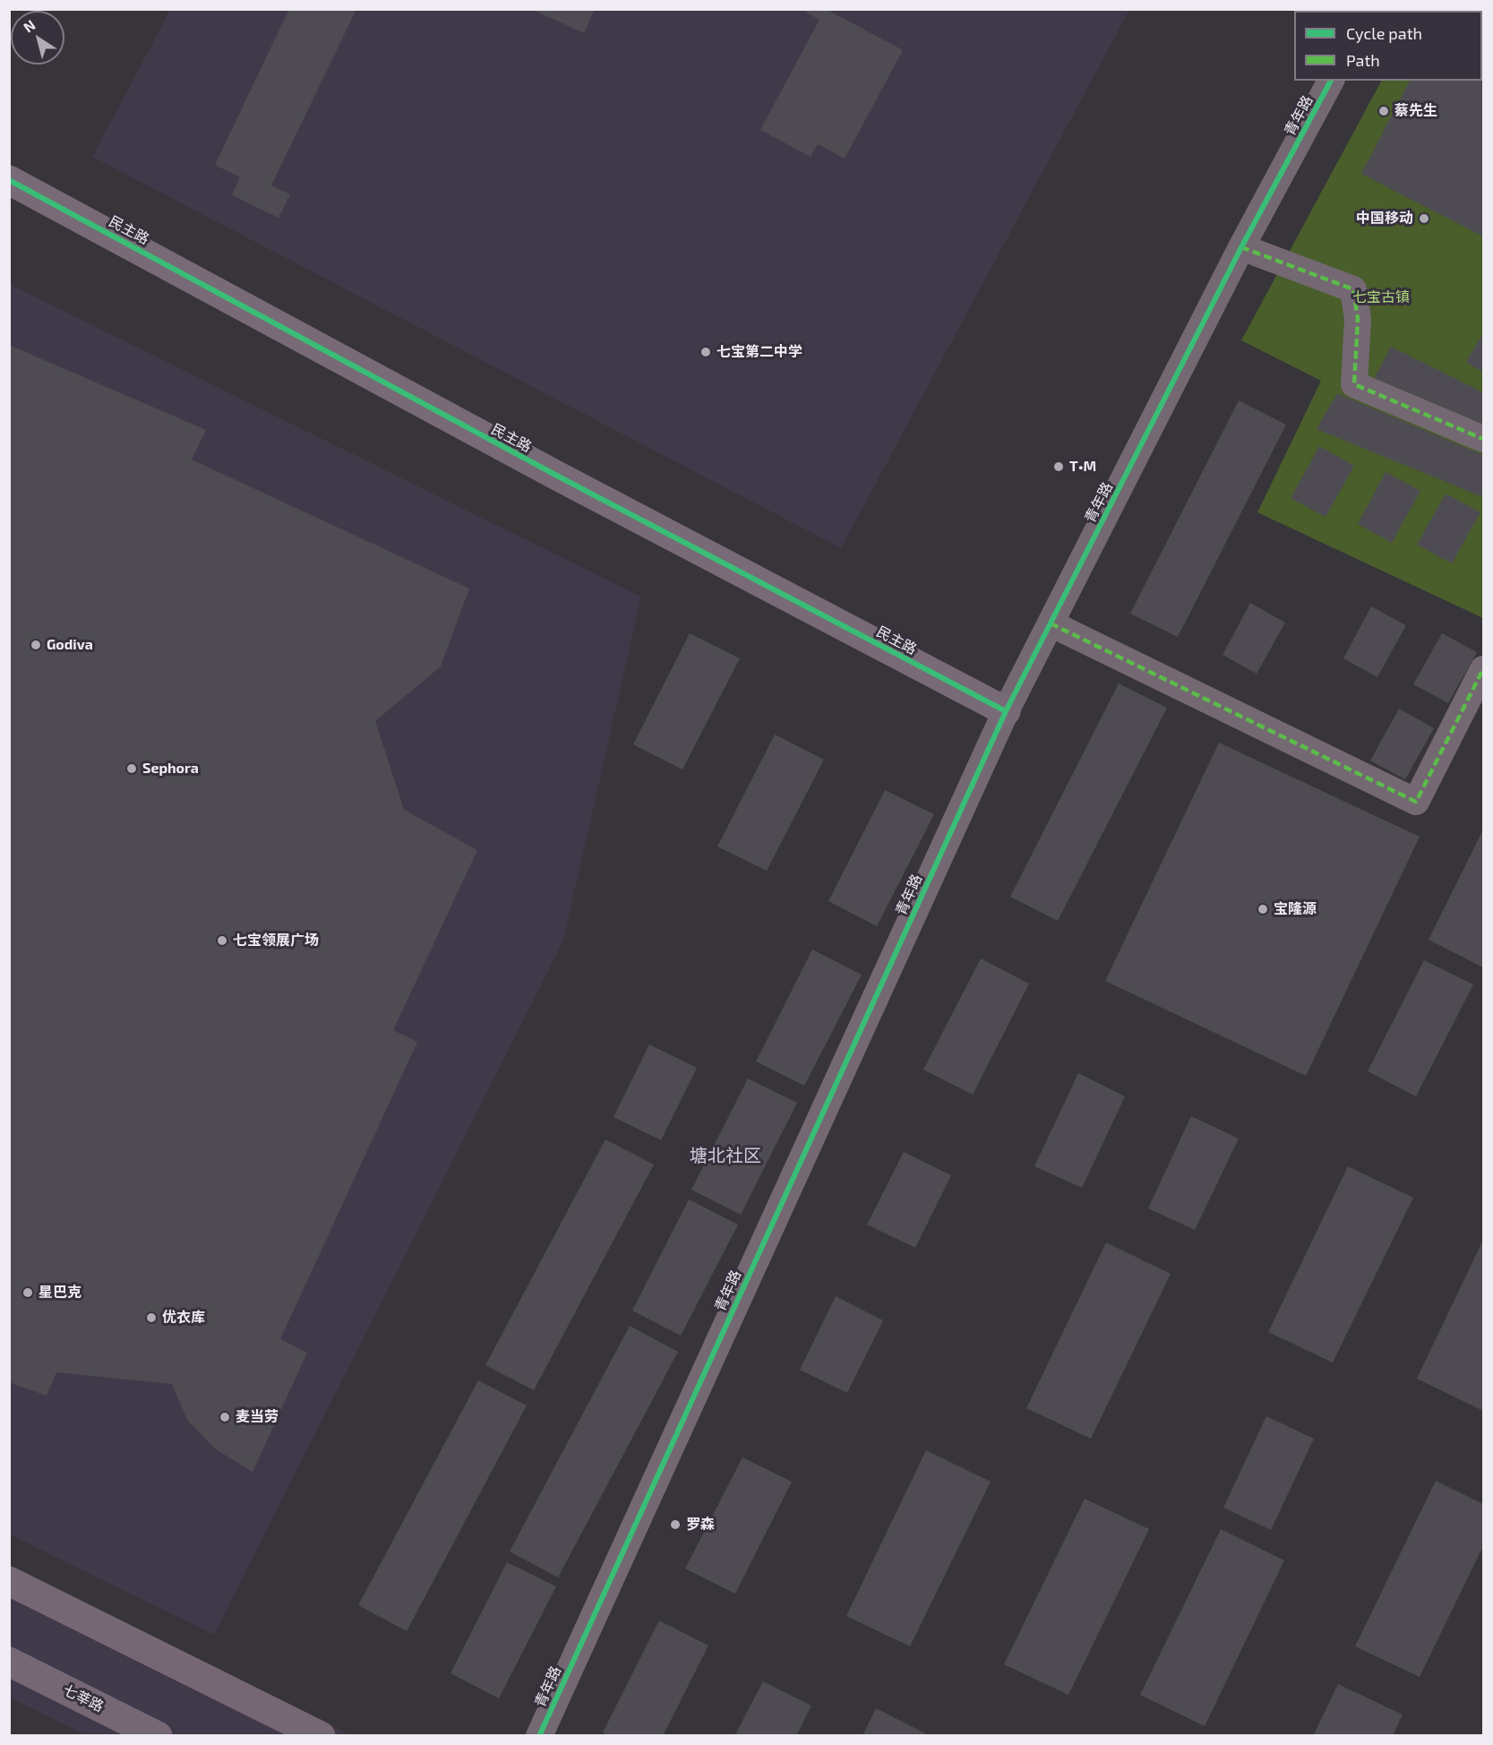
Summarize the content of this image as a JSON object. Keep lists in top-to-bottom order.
{
  "streets": {
    "main road": ["七莘路"],
    "street": ["青年路", "民主路"]
  },
  "crossings": [
    ["青年路", "民主路"]
  ],
  "districts": ["塘北社区"],
  "parks": ["七宝古镇"],
  "places": [
    "蔡先生",
    "中国移动",
    "七宝第二中学",
    "T•M",
    "Godiva",
    "Sephora",
    "宝隆源",
    "七宝领展广场",
    "星巴克",
    "优衣库",
    "麦当劳",
    "罗森"
  ],
  "legend": ["Cycle path", "Path"],
  "north": "top left"
}
